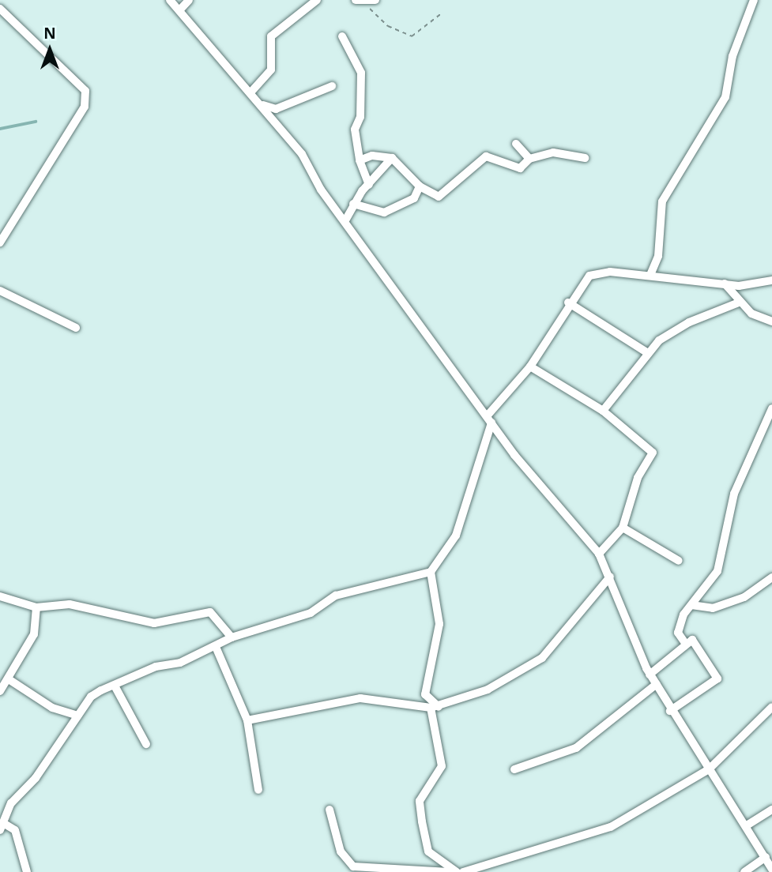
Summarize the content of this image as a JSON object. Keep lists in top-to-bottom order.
{
  "north": "top"
}
